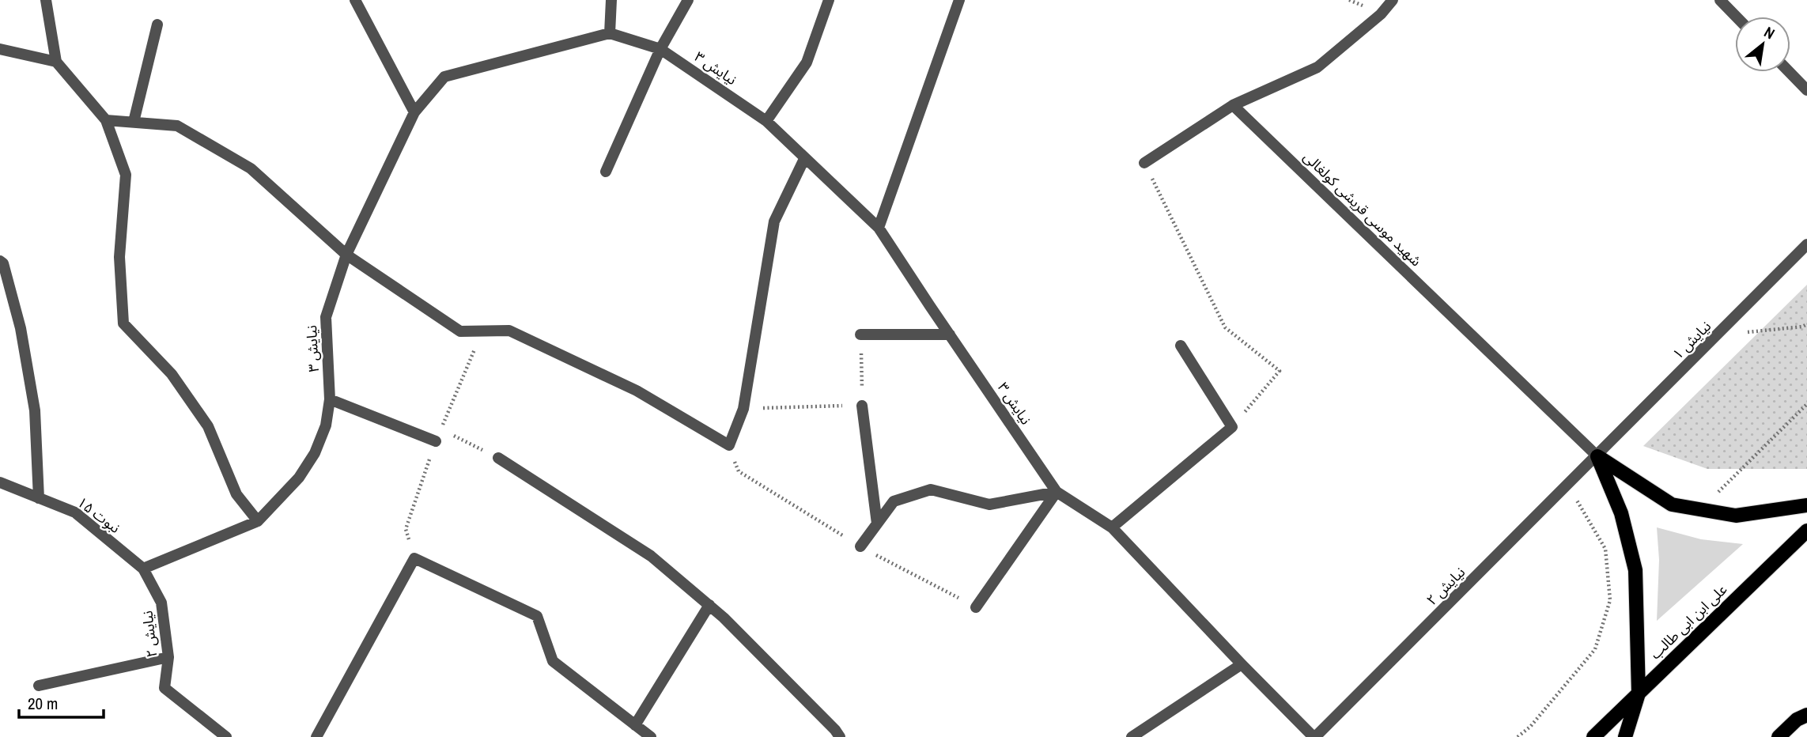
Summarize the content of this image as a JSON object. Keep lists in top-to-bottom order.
{
  "streets": {
    "main road": ["علی ابن ابی طالب"],
    "street": [
      "نیایش ۳",
      "شهید موسی قریشی کولغالی",
      "نیایش ۱",
      "نبوت ۱۵",
      "نیایش ۲"
    ]
  },
  "crossings": [
    ["نیایش ۳", "نبوت ۱۵"],
    ["نیایش ۳", "نیایش ۲"],
    ["شهید موسی قریشی کولغالی", "نیایش ۱"],
    ["شهید موسی قریشی کولغالی", "نیایش ۲"],
    ["نیایش ۱", "نیایش ۲"],
    ["نبوت ۱۵", "نیایش ۲"]
  ],
  "scale_bar": "20 m",
  "north": "top right"
}
